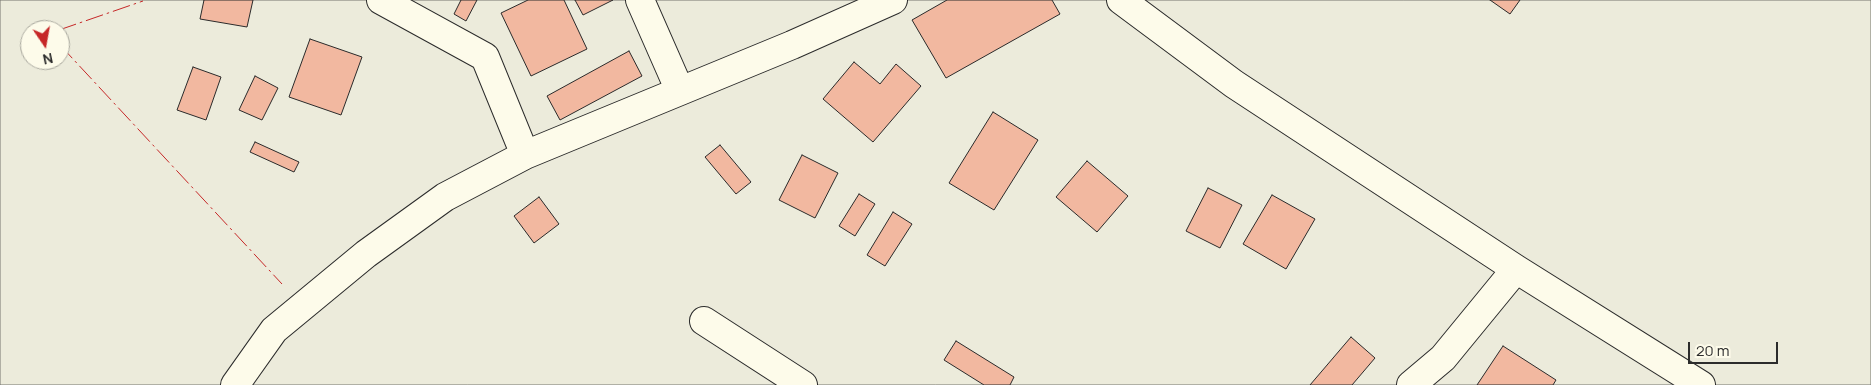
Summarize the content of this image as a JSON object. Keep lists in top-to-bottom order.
{
  "scale_bar": "20 m",
  "north": "bottom"
}
